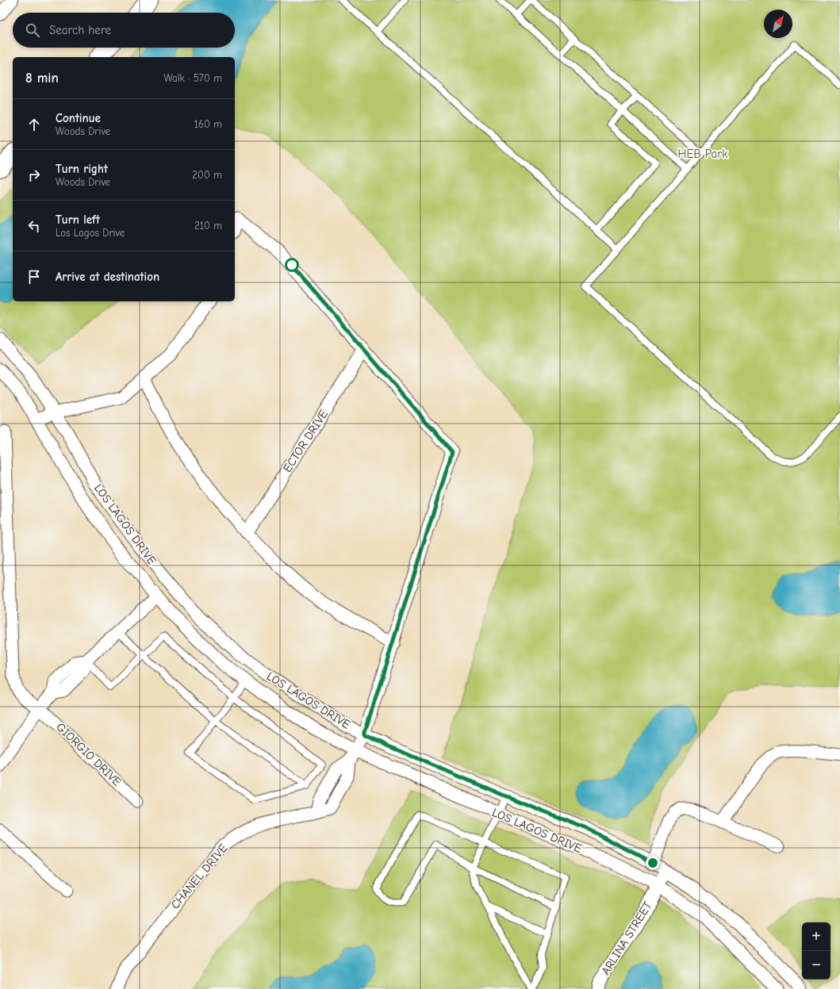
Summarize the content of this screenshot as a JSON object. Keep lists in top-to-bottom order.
{
  "streets": {
    "street": [
      "ECTOR DRIVE",
      "LOS LAGOS DRIVE",
      "GIORGIO DRIVE",
      "CHANEL DRIVE",
      "ARLINA STREET"
    ]
  },
  "crossings": [
    ["LOS LAGOS DRIVE", "CHANEL DRIVE"],
    ["LOS LAGOS DRIVE", "ARLINA STREET"]
  ],
  "parks": ["HEB Park"],
  "north": "top right",
  "page": {
    "search": "Search here",
    "heading": ["8 min", "Walk · 570 m"],
    "list": [
      ["Continue", "Woods Drive", "160 m"],
      ["Turn right", "Woods Drive", "200 m"],
      ["Turn left", "Los Lagos Drive", "210 m"],
      "Arrive at destination"
    ],
    "map_buttons": ["+", "−"]
  }
}
